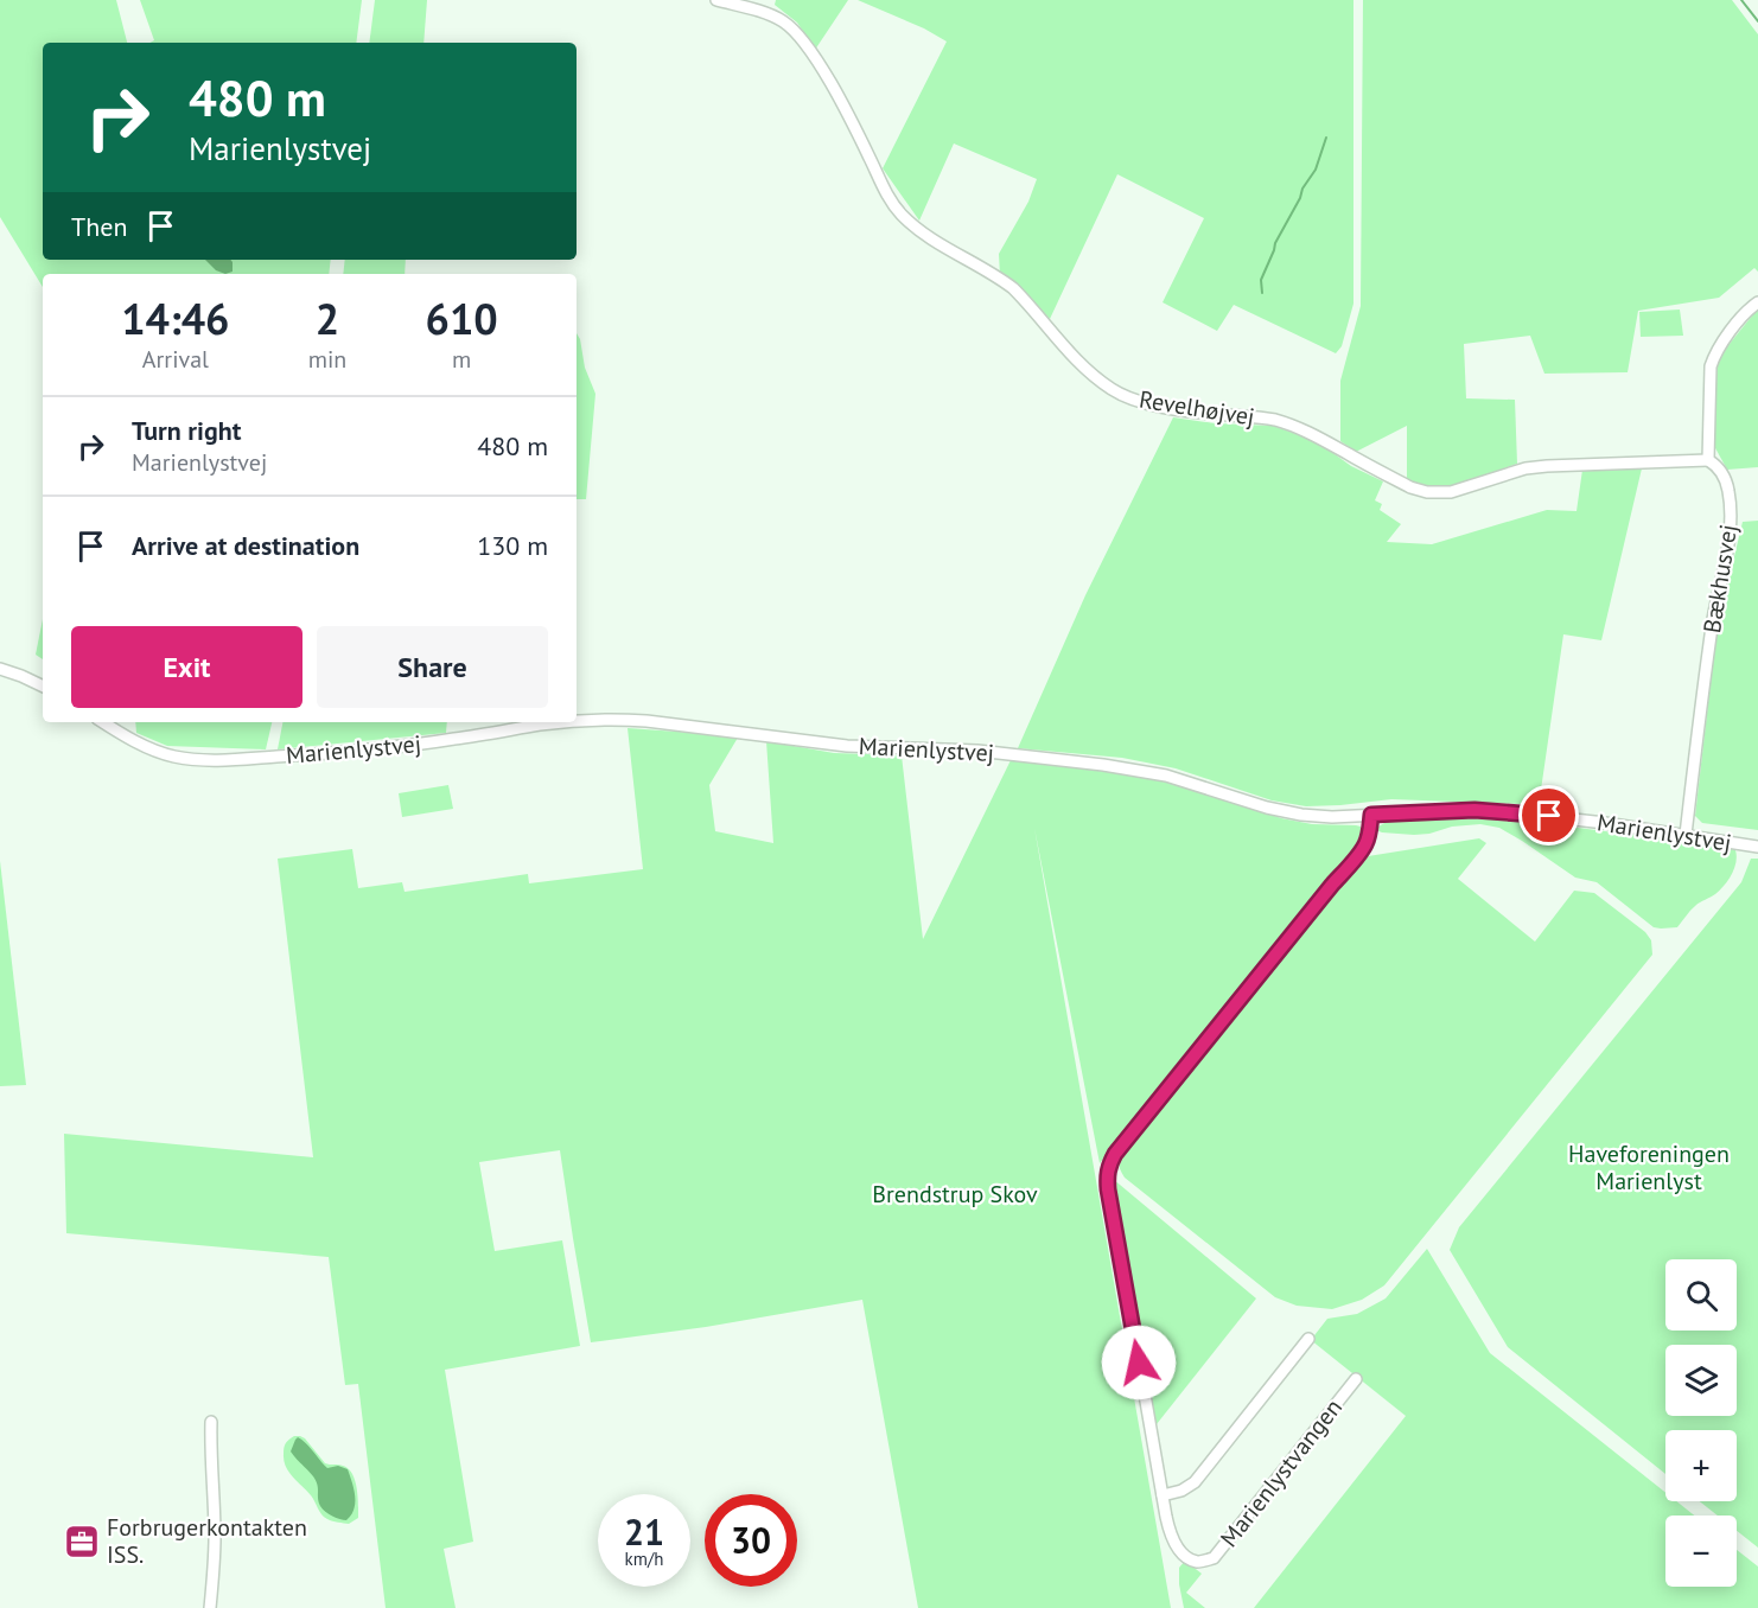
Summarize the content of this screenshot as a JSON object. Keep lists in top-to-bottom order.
{
  "streets": {
    "street": [
      "Revelhøjvej",
      "Bækhusvej",
      "Marienlystvej",
      "Marienlystvangen"
    ]
  },
  "crossings": [
    ["Revelhøjvej", "Bækhusvej"],
    ["Bækhusvej", "Marienlystvej"],
    ["Marienlystvej", "Marienlystvangen"]
  ],
  "parks": ["Haveforeningen Marienlyst", "Brendstrup Skov"],
  "places": {
    "office": ["Forbrugerkontakten ISS."]
  },
  "page": {
    "turn": ["480 m", "Marienlystvej"],
    "then": "Then",
    "eta": [
      "14:46",
      "Arrival",
      "2",
      "min",
      "610",
      "m"
    ],
    "list": [
      {
        "name": "Turn right",
        "note": "Marienlystvej",
        "value": "480 m"
      },
      {
        "name": "Arrive at destination",
        "value": "130 m"
      }
    ],
    "buttons": ["Exit", "Share"],
    "map_buttons": ["+", "−"],
    "speed": "21 km/h",
    "limit": "30"
  }
}
